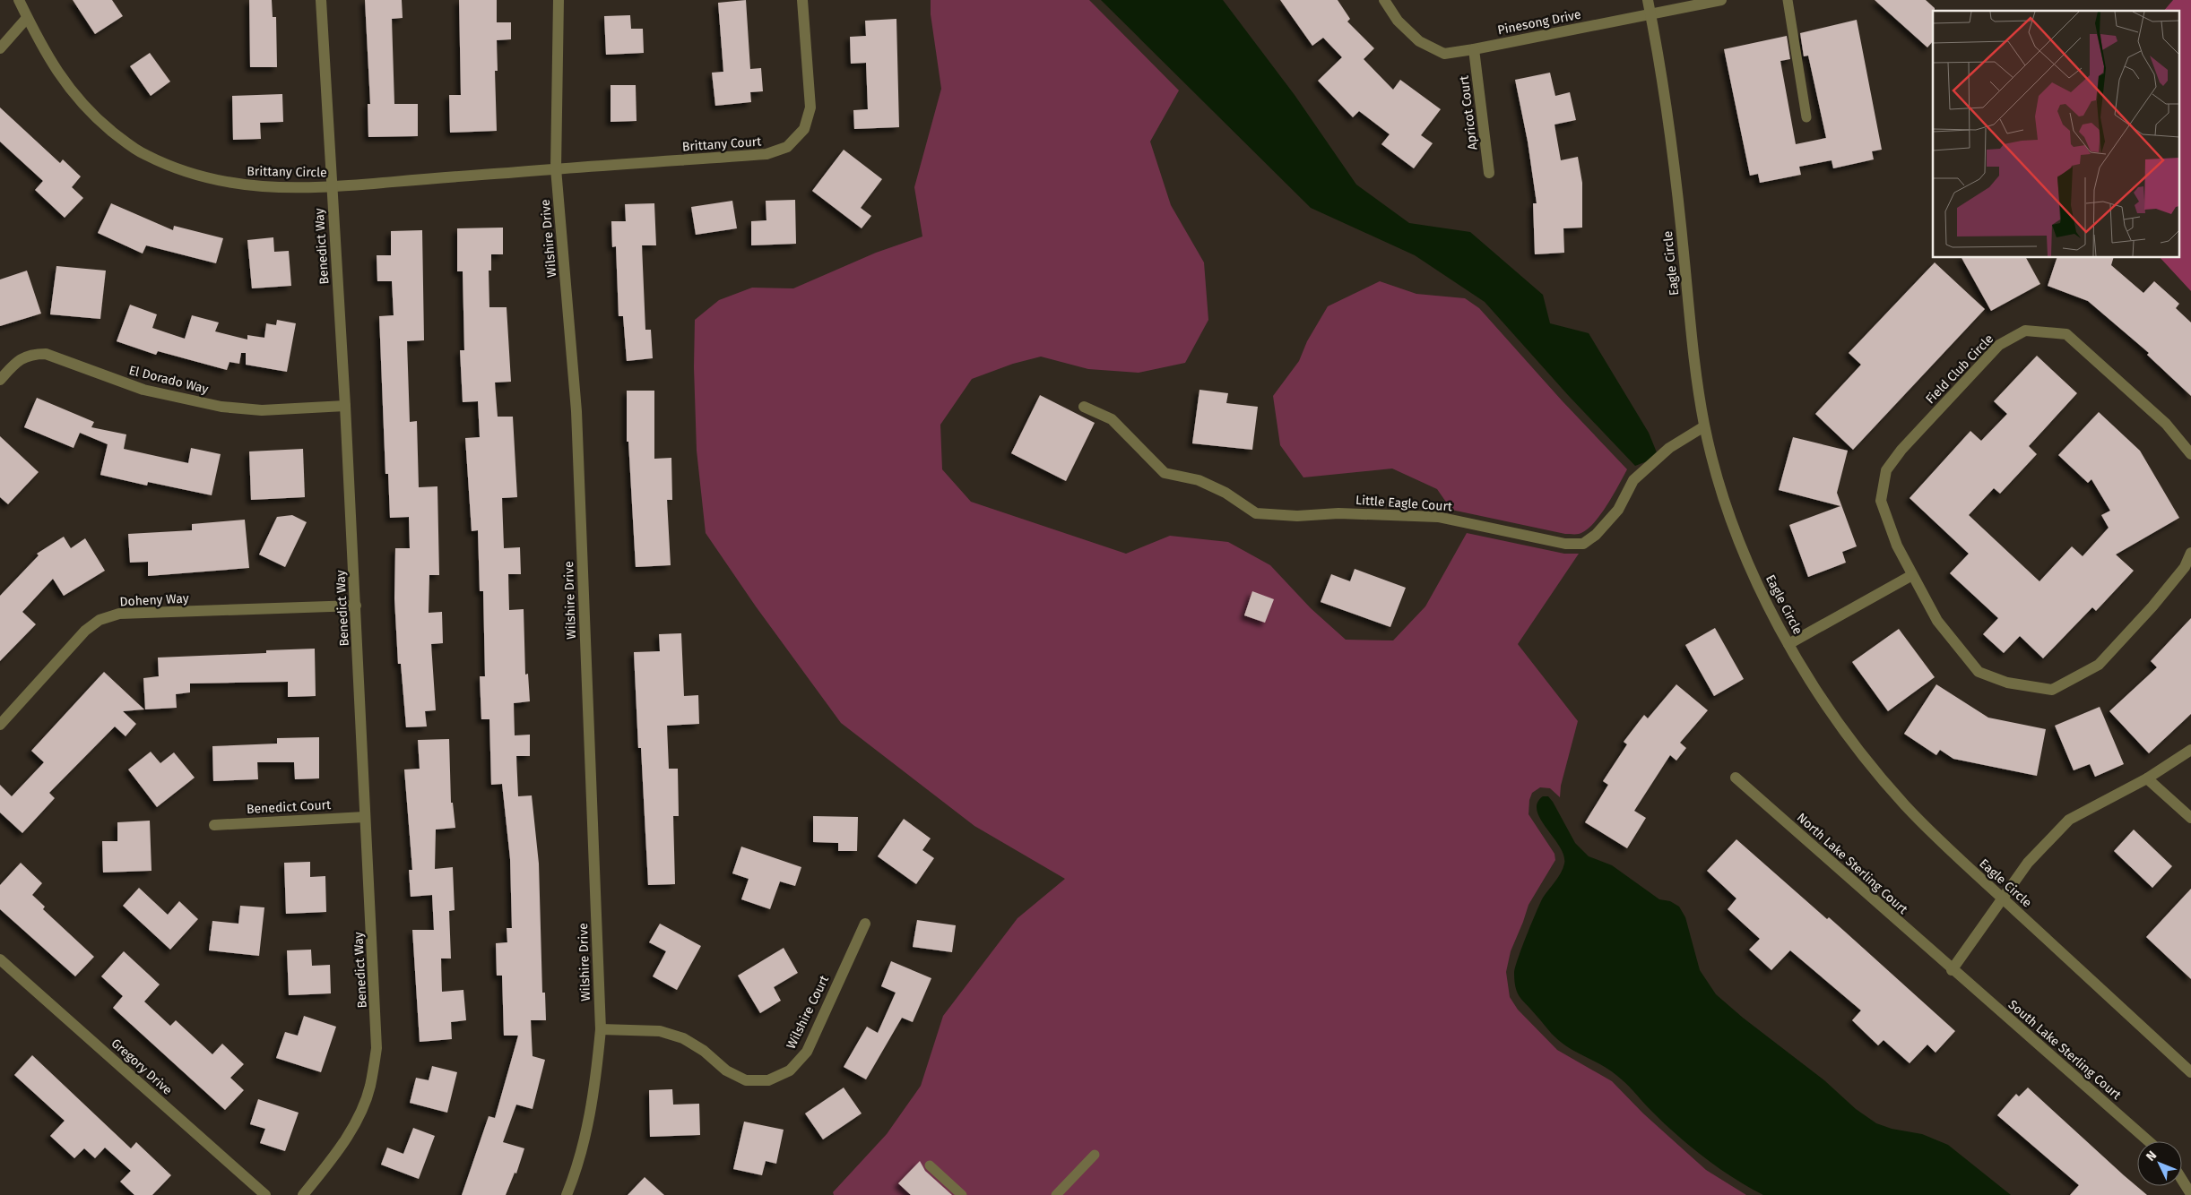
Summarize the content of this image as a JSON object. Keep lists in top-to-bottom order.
{
  "streets": {
    "street": [
      "Pinesong Drive",
      "Apricot Court",
      "Brittany Court",
      "Brittany Circle",
      "Wilshire Drive",
      "Benedict Way",
      "Eagle Circle",
      "Field Club Circle",
      "El Dorado Way",
      "Little Eagle Court",
      "Doheny Way",
      "Benedict Court",
      "North Lake Sterling Court",
      "Wilshire Court",
      "South Lake Sterling Court",
      "Gregory Drive"
    ]
  },
  "crossings": [
    ["Pinesong Drive", "Apricot Court"],
    ["Pinesong Drive", "Eagle Circle"],
    ["Brittany Court", "Brittany Circle"],
    ["Brittany Court", "Wilshire Drive"],
    ["Brittany Circle", "Wilshire Drive"],
    ["Brittany Circle", "Benedict Way"],
    ["Wilshire Drive", "Wilshire Court"],
    ["Benedict Way", "El Dorado Way"],
    ["Benedict Way", "Doheny Way"],
    ["Benedict Way", "Benedict Court"],
    ["Eagle Circle", "Little Eagle Court"],
    ["North Lake Sterling Court", "South Lake Sterling Court"]
  ],
  "north": "top left"
}
